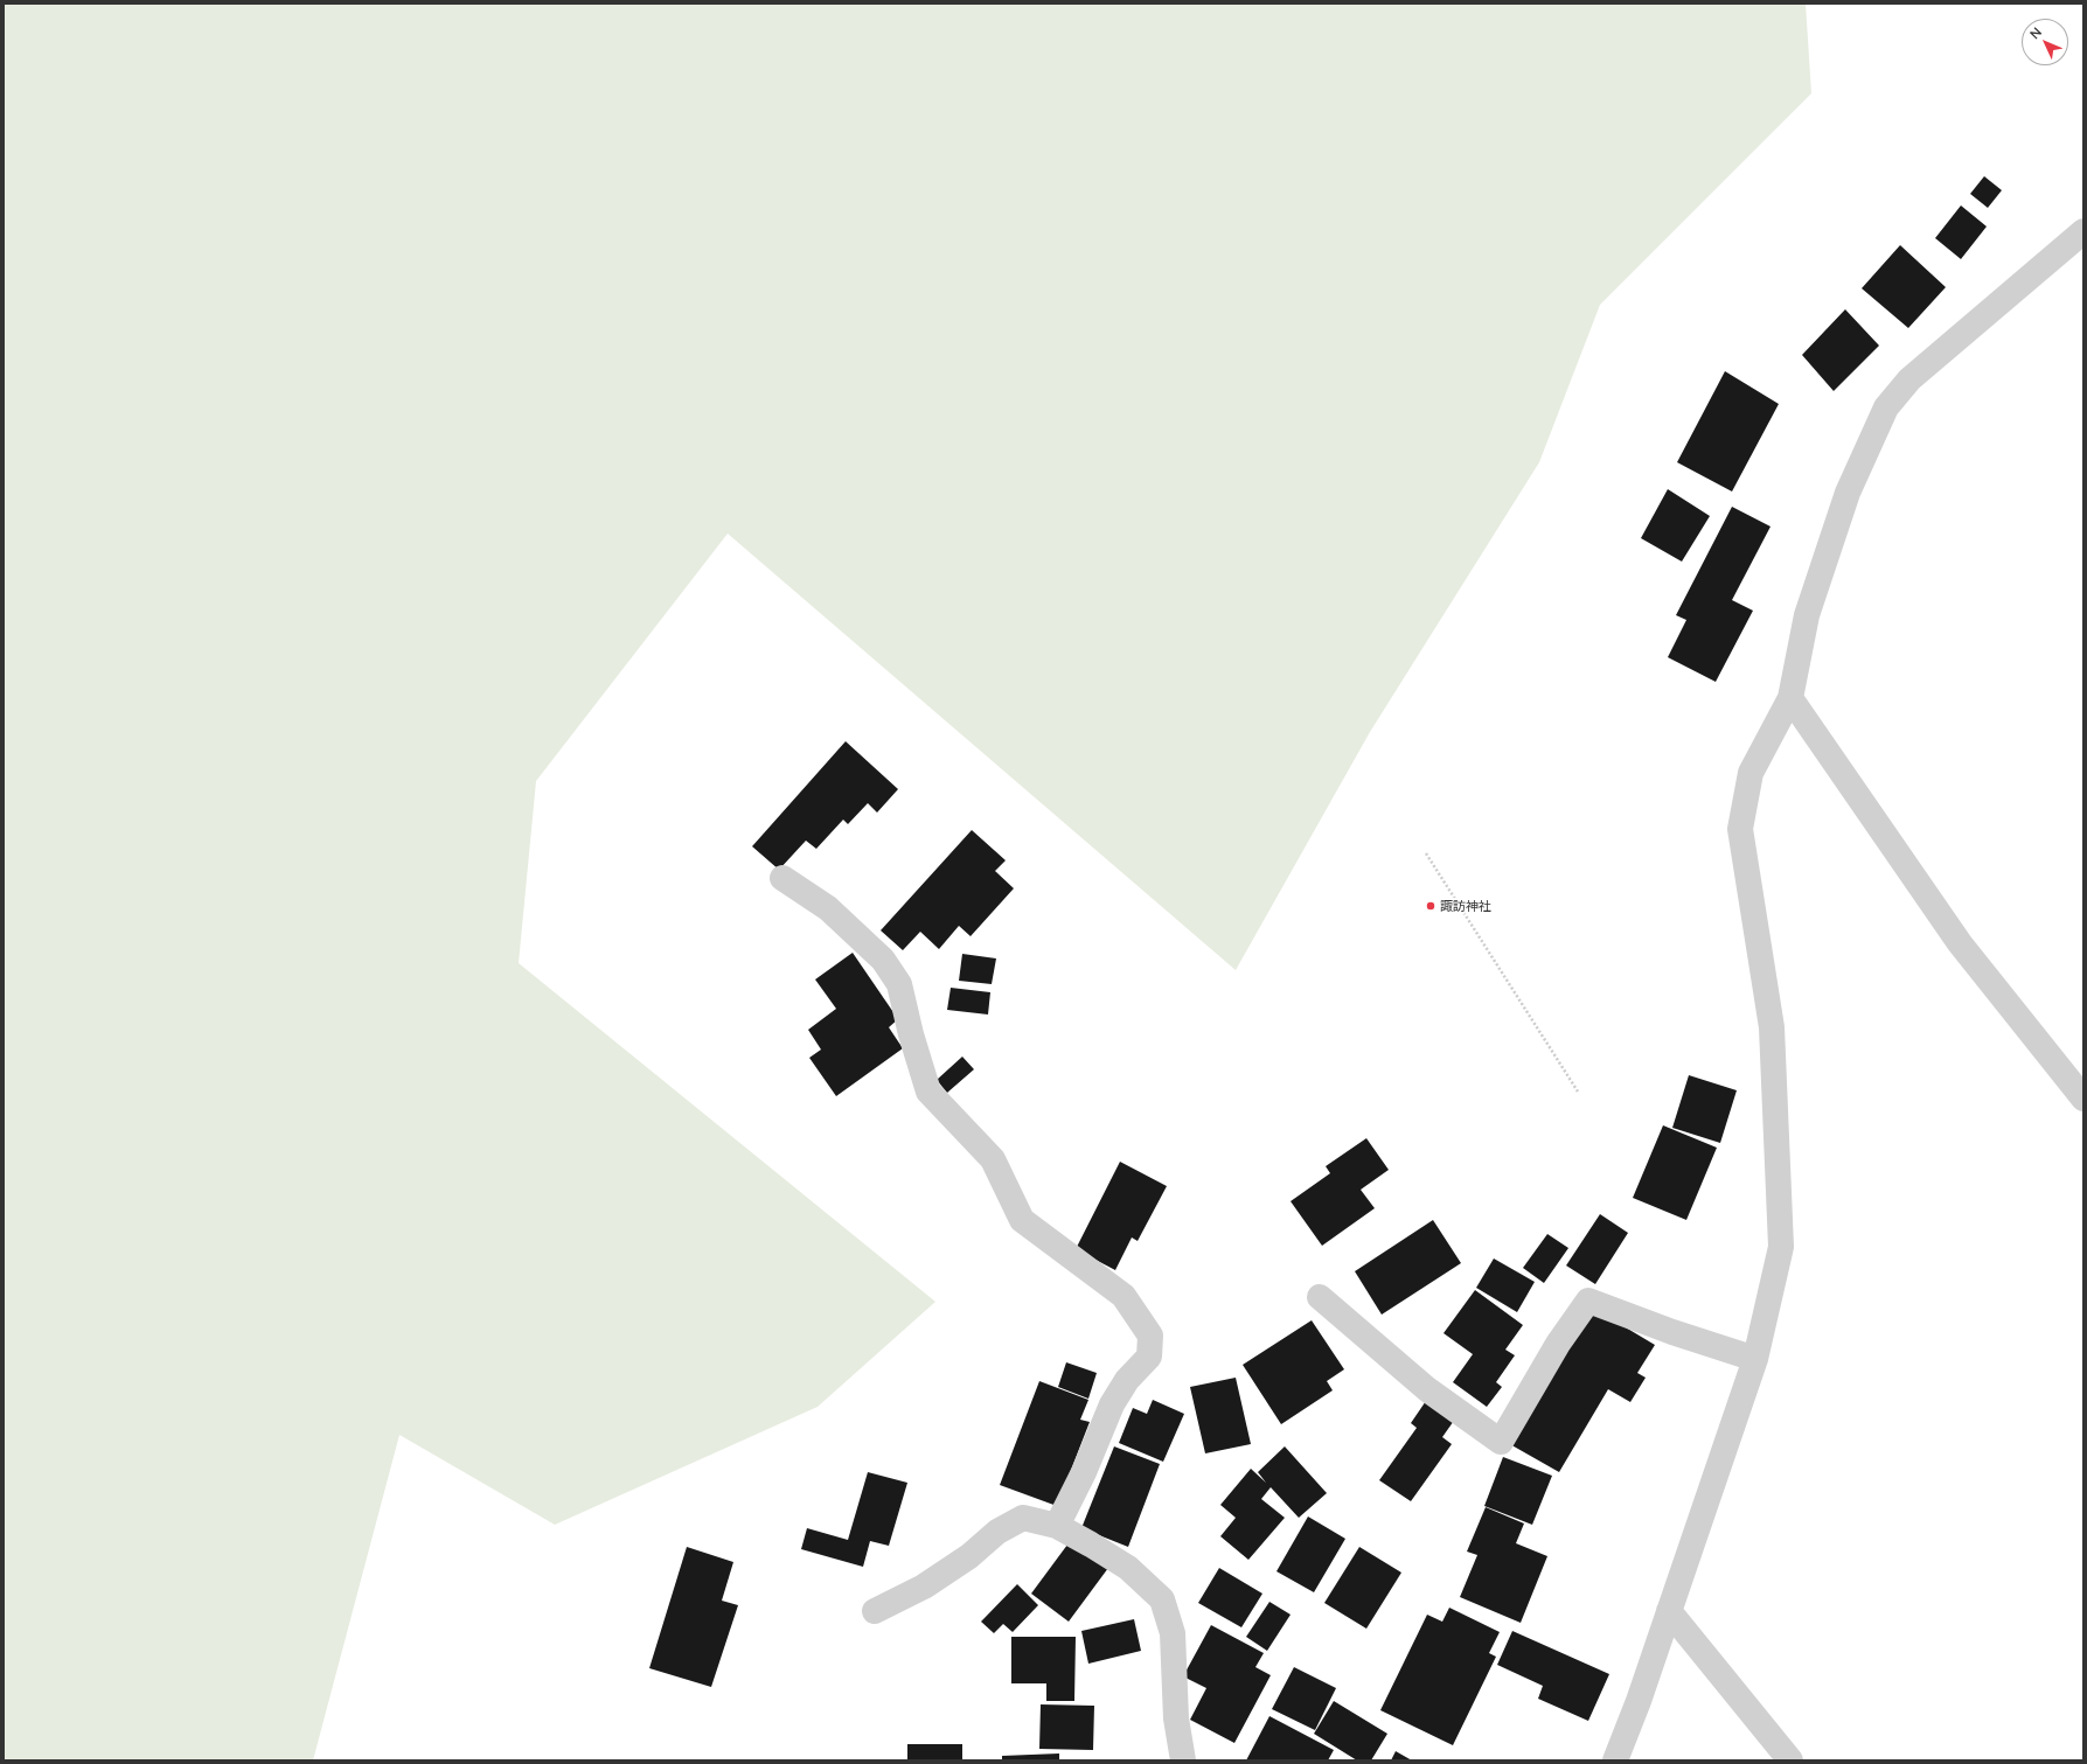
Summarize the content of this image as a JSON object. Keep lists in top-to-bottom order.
{
  "places": ["諏訪神社"],
  "north": "top left"
}
